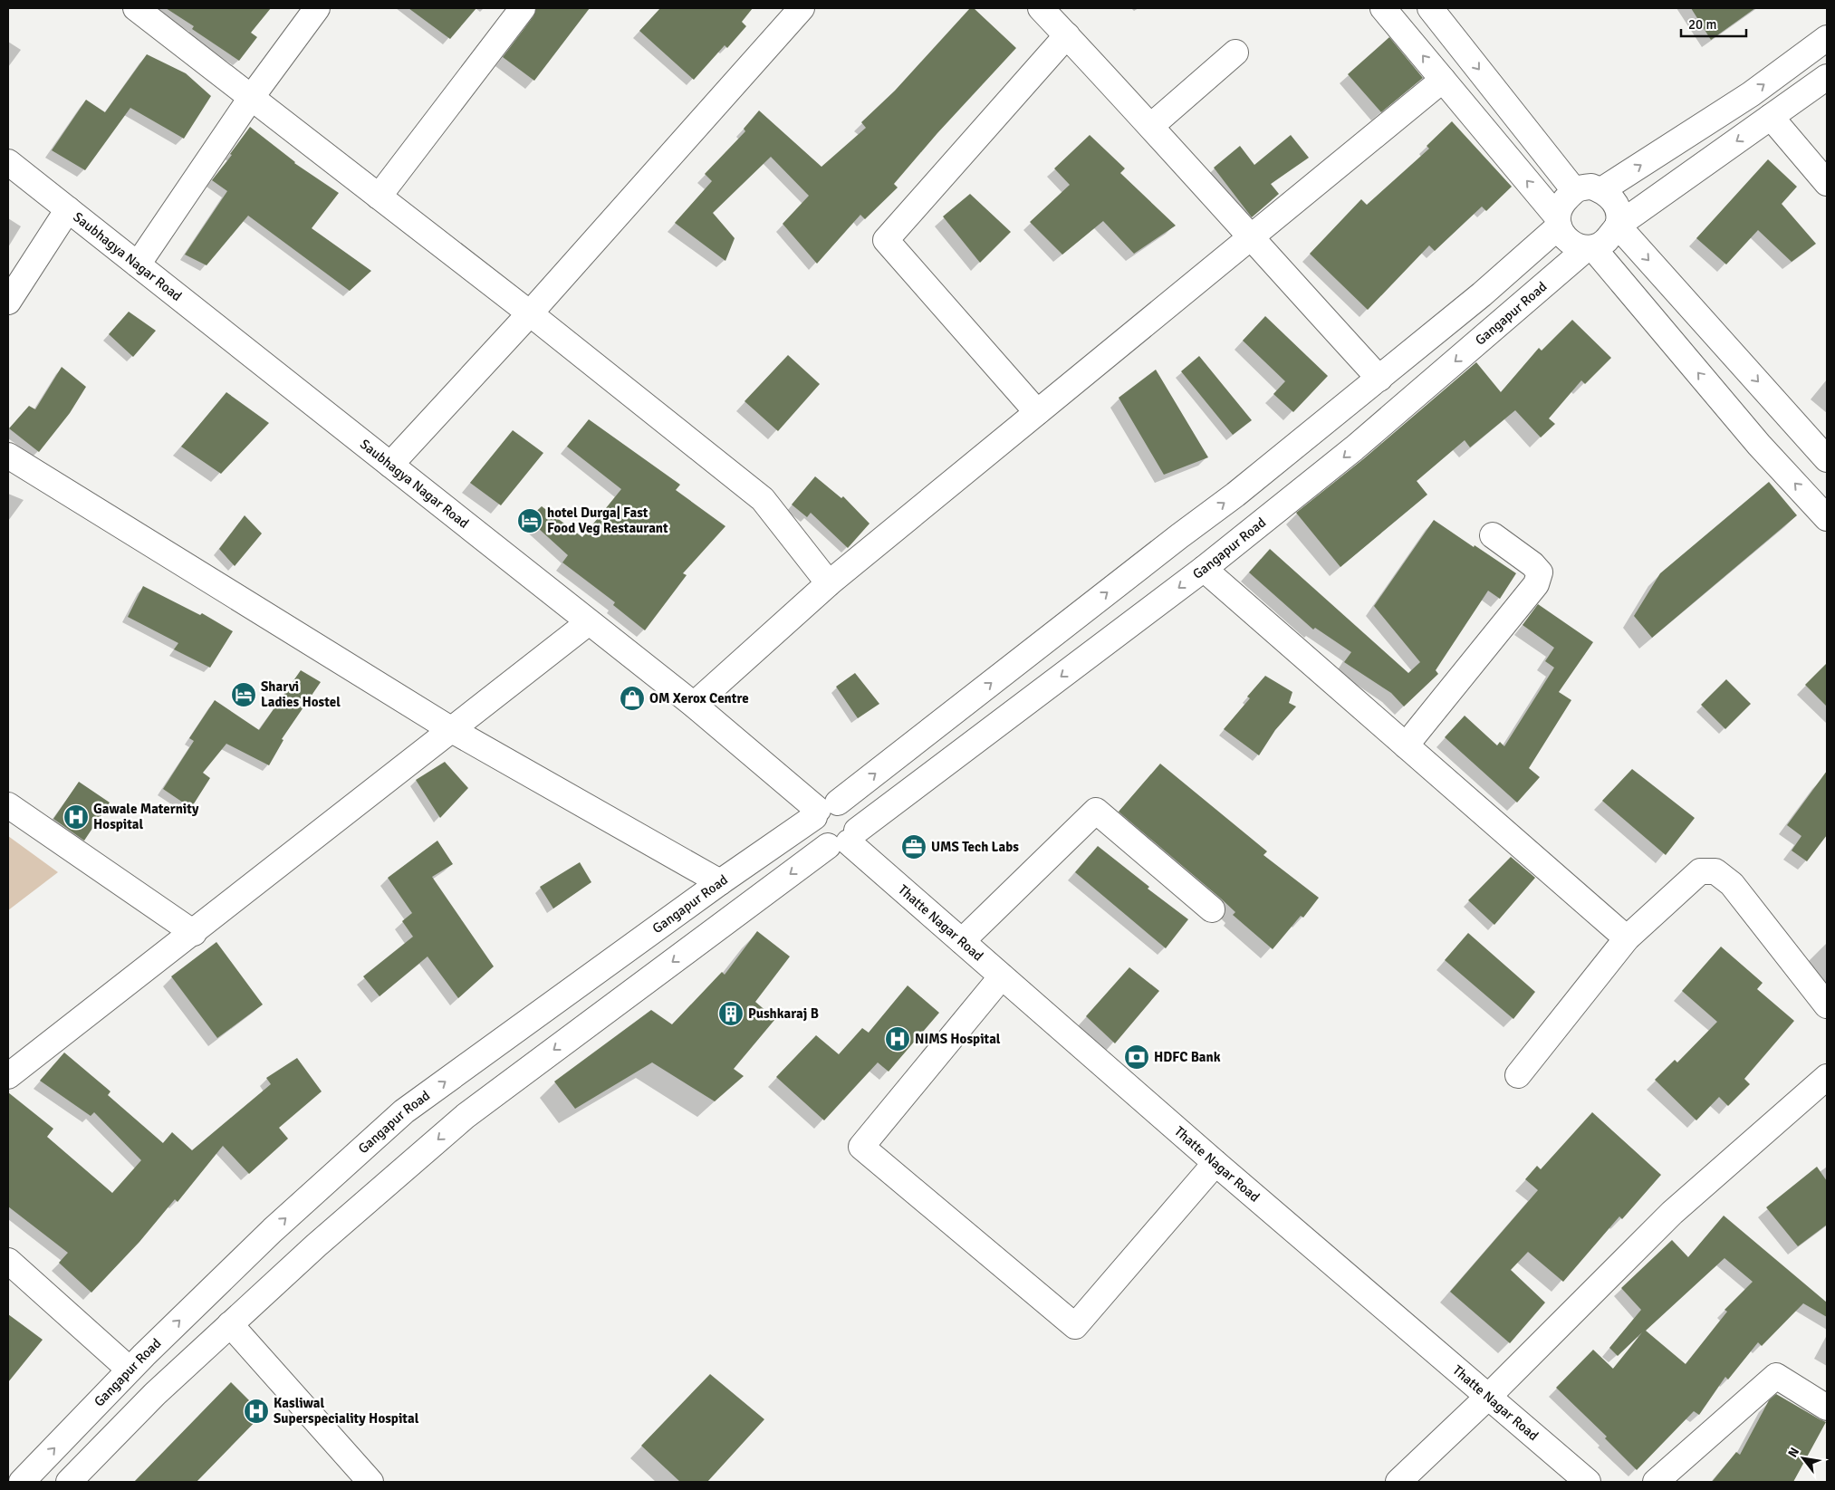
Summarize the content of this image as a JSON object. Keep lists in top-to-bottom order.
{
  "streets": {
    "street": ["Saubhagya Nagar Road", "Gangapur Road", "Thatte Nagar Road"]
  },
  "crossings": [
    ["Saubhagya Nagar Road", "Gangapur Road"],
    ["Saubhagya Nagar Road", "Thatte Nagar Road"],
    ["Gangapur Road", "Thatte Nagar Road"]
  ],
  "places": {
    "hotel": ["hotel Durga| Fast Food Veg Restaurant", "Sharvi Ladies Hostel"],
    "shop": ["OM Xerox Centre"],
    "hospital": ["Gawale Maternity Hospital", "NIMS Hospital", "Kasliwal Superspeciality Hospital"],
    "office": ["UMS Tech Labs"],
    "building": ["Pushkaraj B"],
    "bank": ["HDFC Bank"]
  },
  "scale_bar": "20 m",
  "north": "top left"
}
